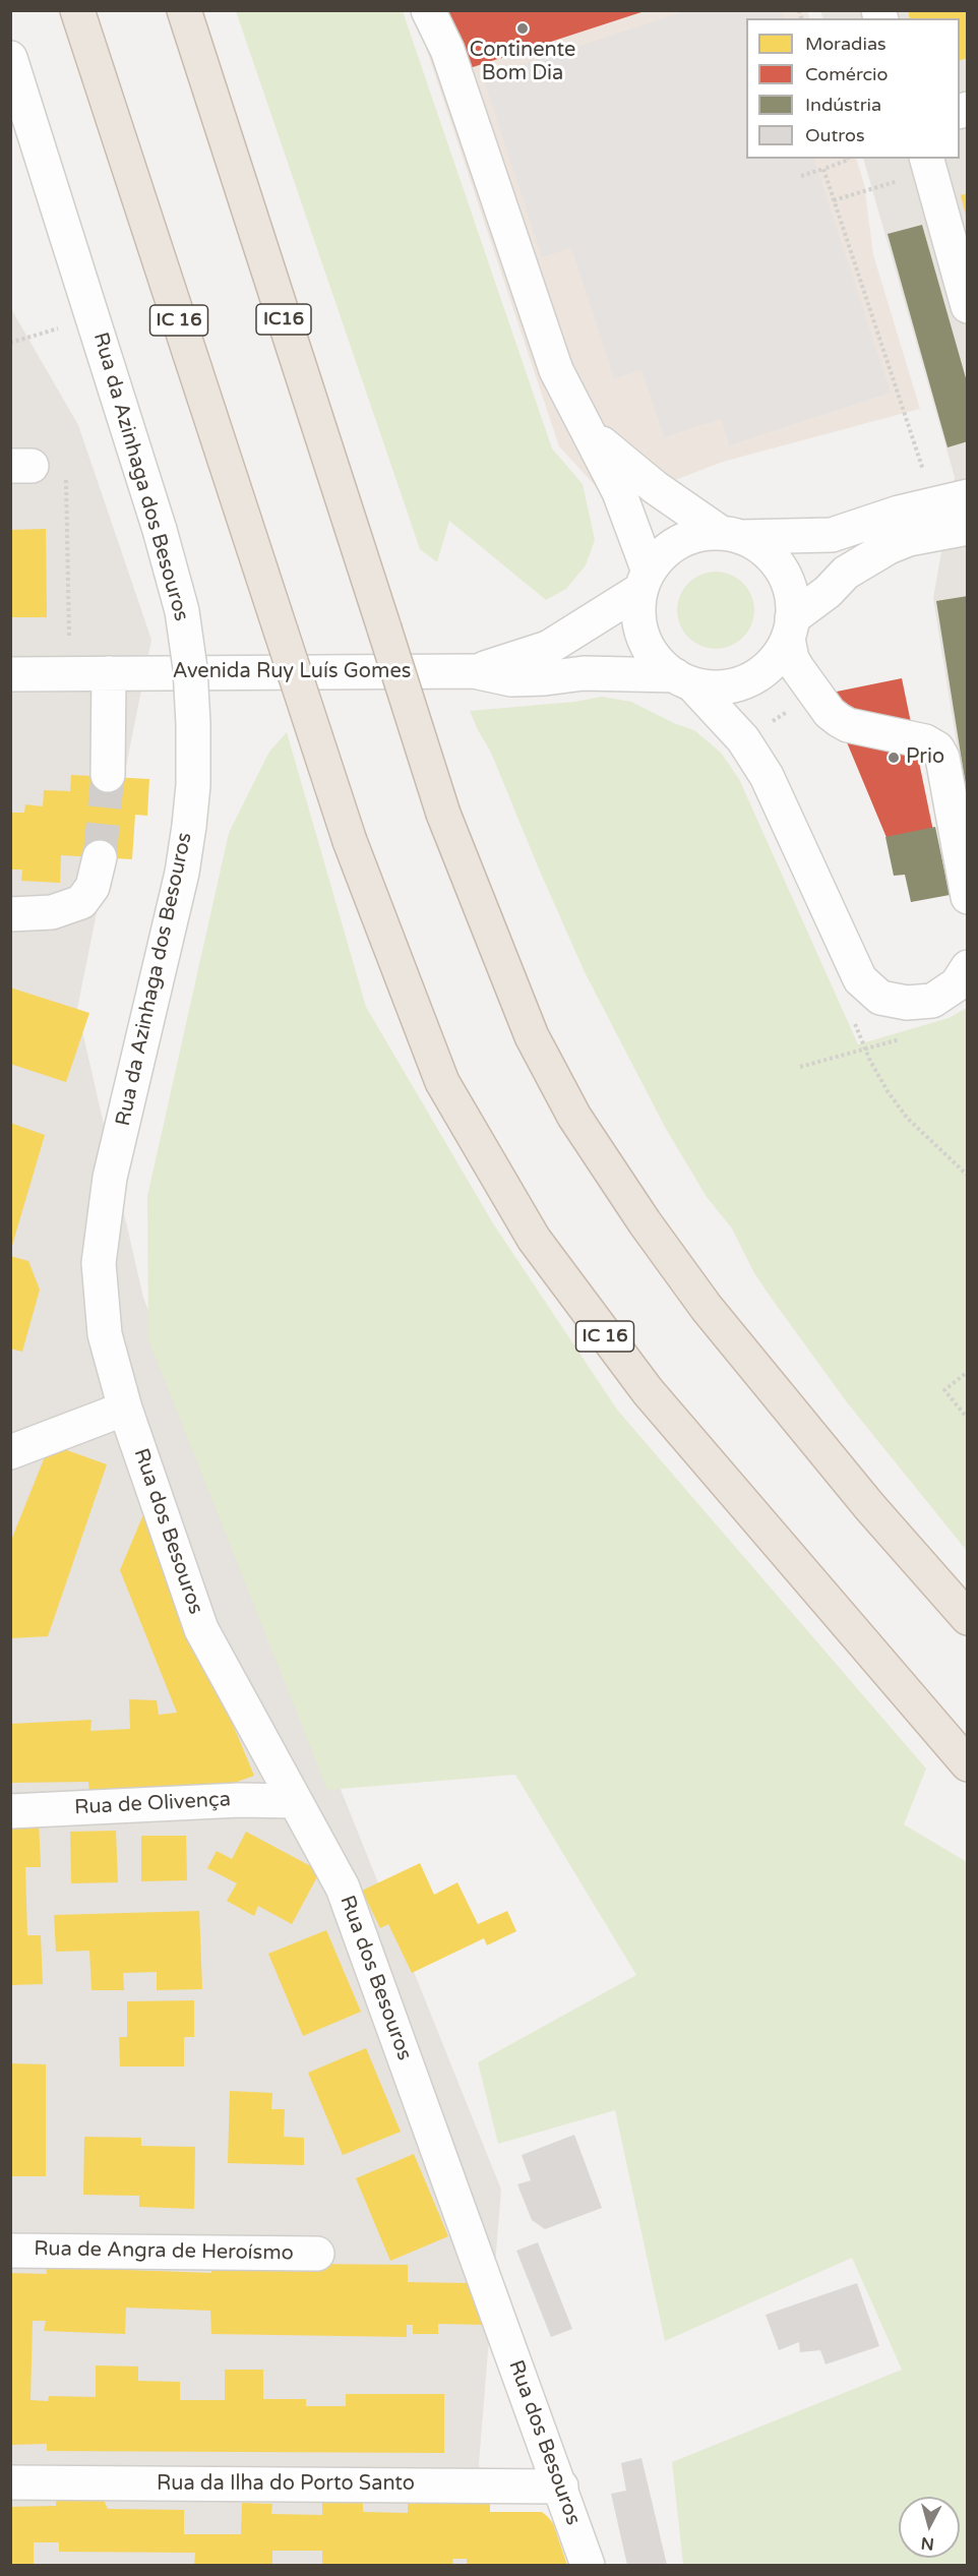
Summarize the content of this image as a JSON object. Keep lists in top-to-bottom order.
{
  "streets": {
    "highway": ["IC16", "IC 16"],
    "street": [
      "Rua da Azinhaga dos Besouros",
      "Avenida Ruy Luís Gomes",
      "Rua dos Besouros",
      "Rua de Olivença",
      "Rua de Angra de Heroísmo",
      "Rua da Ilha do Porto Santo"
    ]
  },
  "crossings": [
    ["Rua da Azinhaga dos Besouros", "Rua dos Besouros"],
    ["Rua dos Besouros", "Rua de Olivença"],
    ["Rua dos Besouros", "Rua da Ilha do Porto Santo"]
  ],
  "places": ["Continente Bom Dia", "Prio"],
  "legend": [
    "Moradias",
    "Comércio",
    "Indústria",
    "Outros"
  ],
  "north": "bottom"
}
